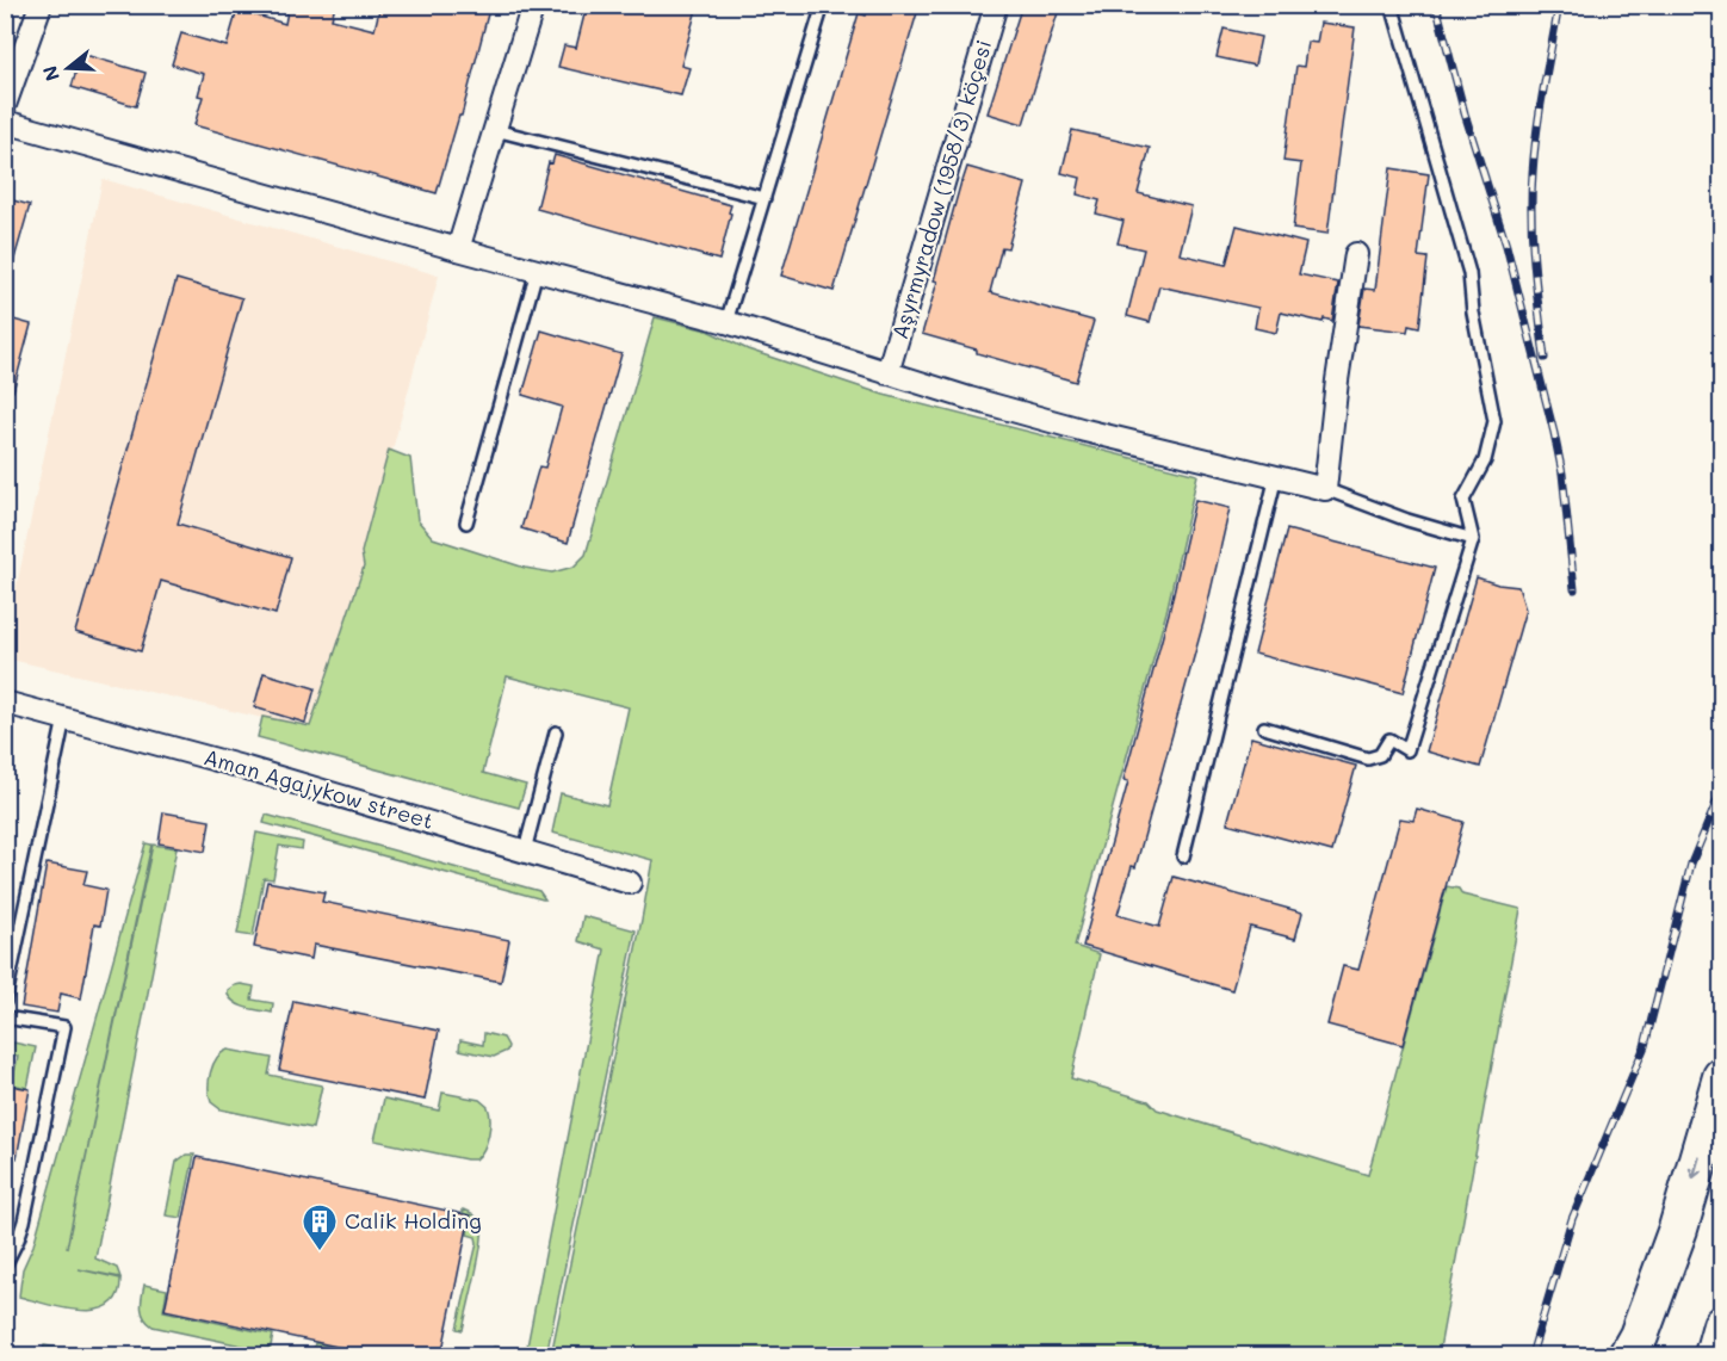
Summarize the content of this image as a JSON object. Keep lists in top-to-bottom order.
{
  "streets": {
    "street": ["Aşyrmyradow (1958/3) köçesi", "Aman Agajykow street"]
  },
  "places": {
    "building": ["Calik Holding"]
  },
  "north": "left"
}
